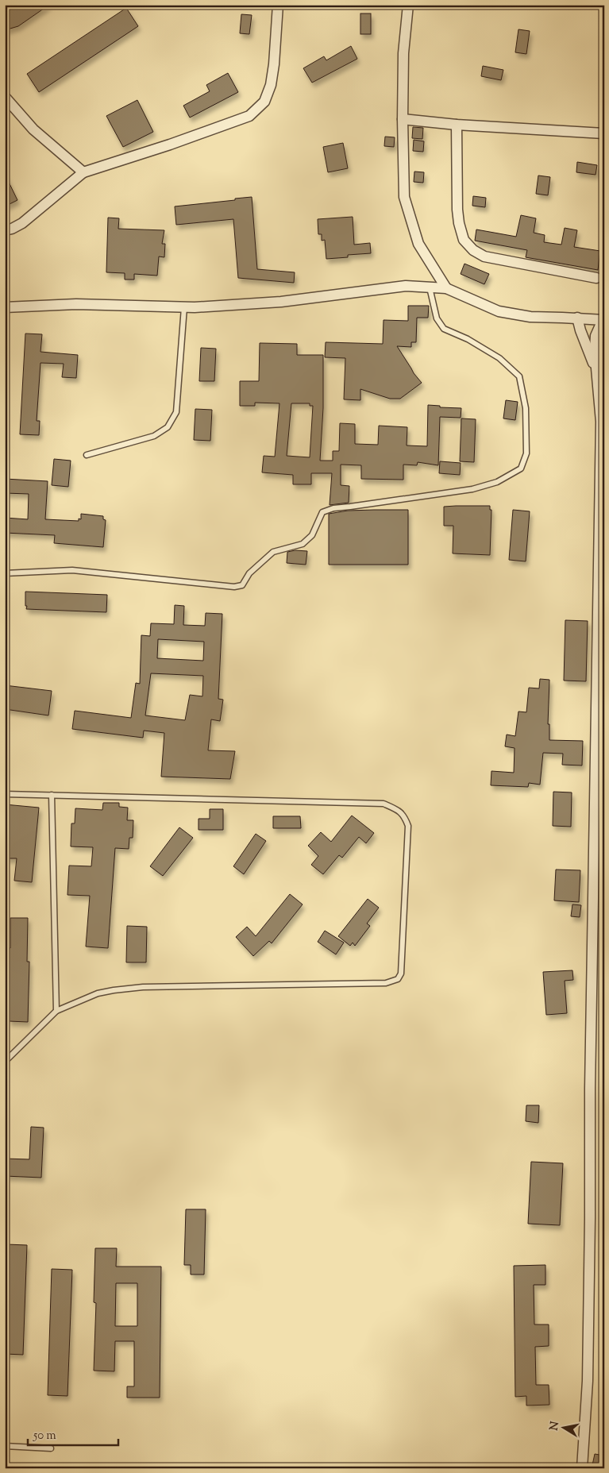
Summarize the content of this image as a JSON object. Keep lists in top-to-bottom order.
{
  "scale_bar": "50 m",
  "north": "left"
}
